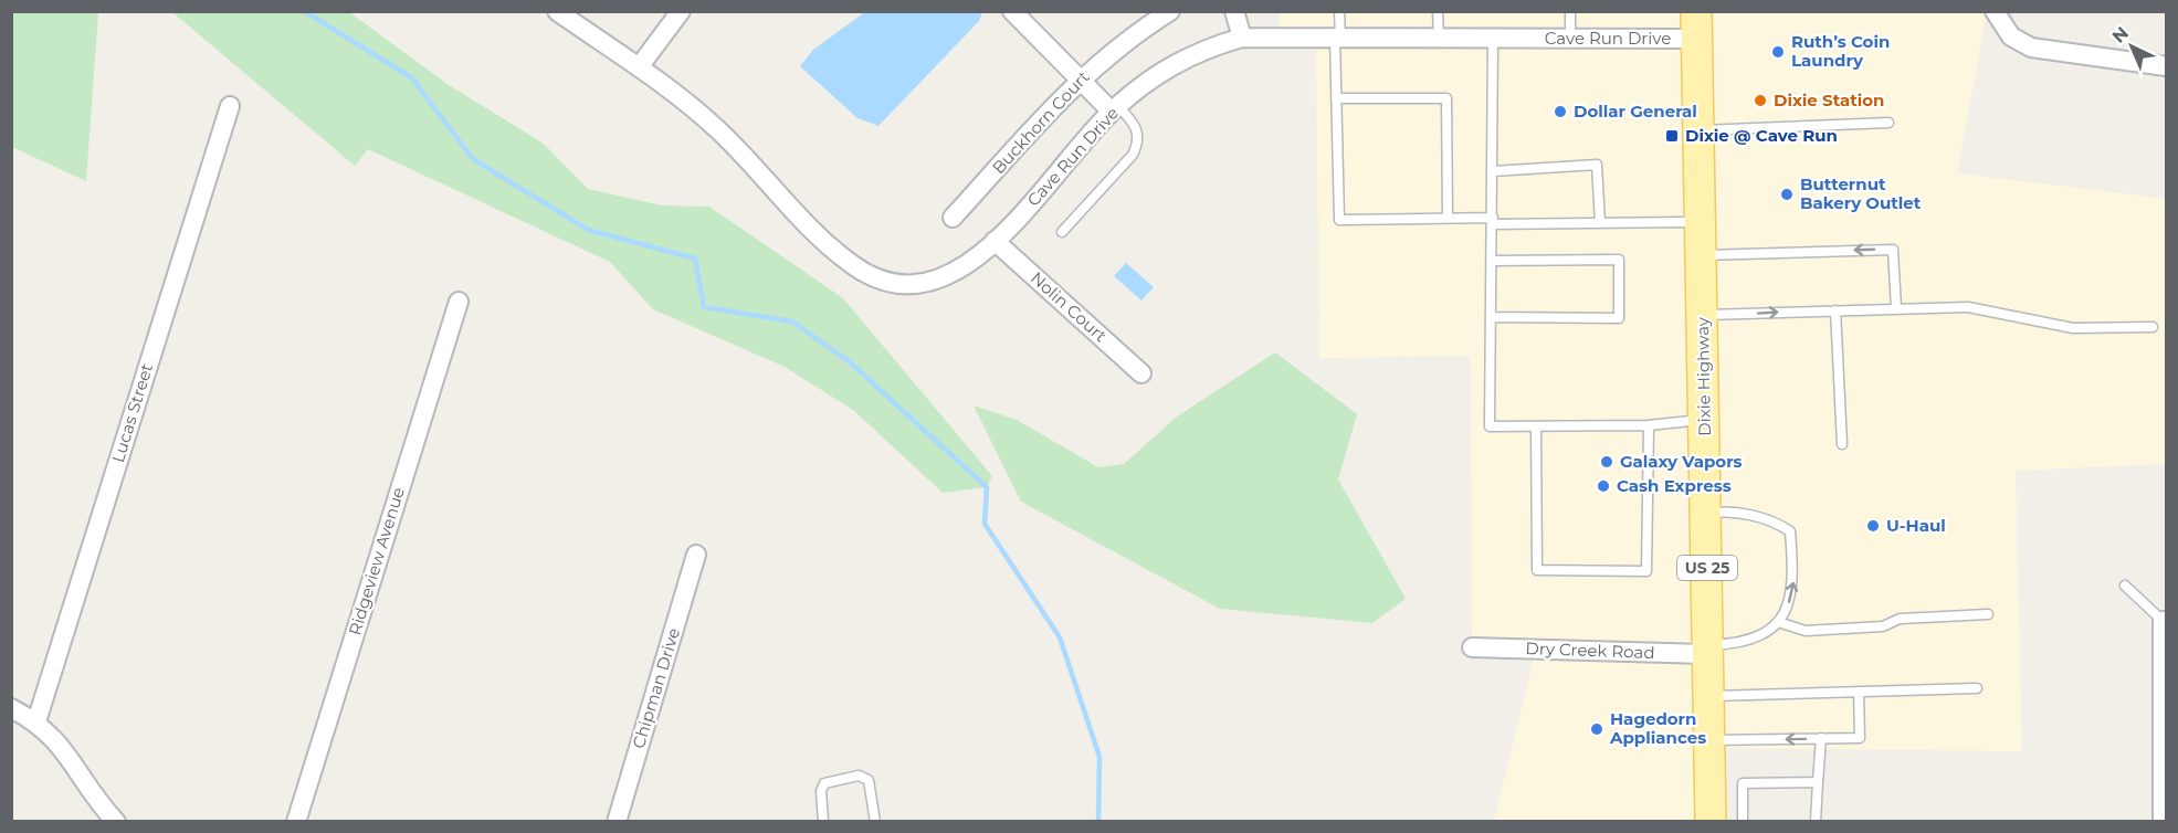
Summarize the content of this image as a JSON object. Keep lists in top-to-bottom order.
{
  "streets": {
    "main road": ["Dixie Highway", "US 25"],
    "street": [
      "Cave Run Drive",
      "Buckhorn Court",
      "Nolin Court",
      "Lucas Street",
      "Ridgeview Avenue",
      "Dry Creek Road",
      "Chipman Drive"
    ]
  },
  "crossings": [
    ["Cave Run Drive", "Nolin Court"],
    ["Cave Run Drive", "Dixie Highway"],
    ["Dixie Highway", "Dry Creek Road"]
  ],
  "places": {
    "other": [
      "Ruth’s Coin Laundry",
      "Dixie Station",
      "Dollar General",
      "Butternut Bakery Outlet",
      "Galaxy Vapors",
      "Cash Express",
      "U-Haul",
      "Hagedorn Appliances"
    ],
    "transit": ["Dixie @ Cave Run"]
  },
  "north": "top left"
}
